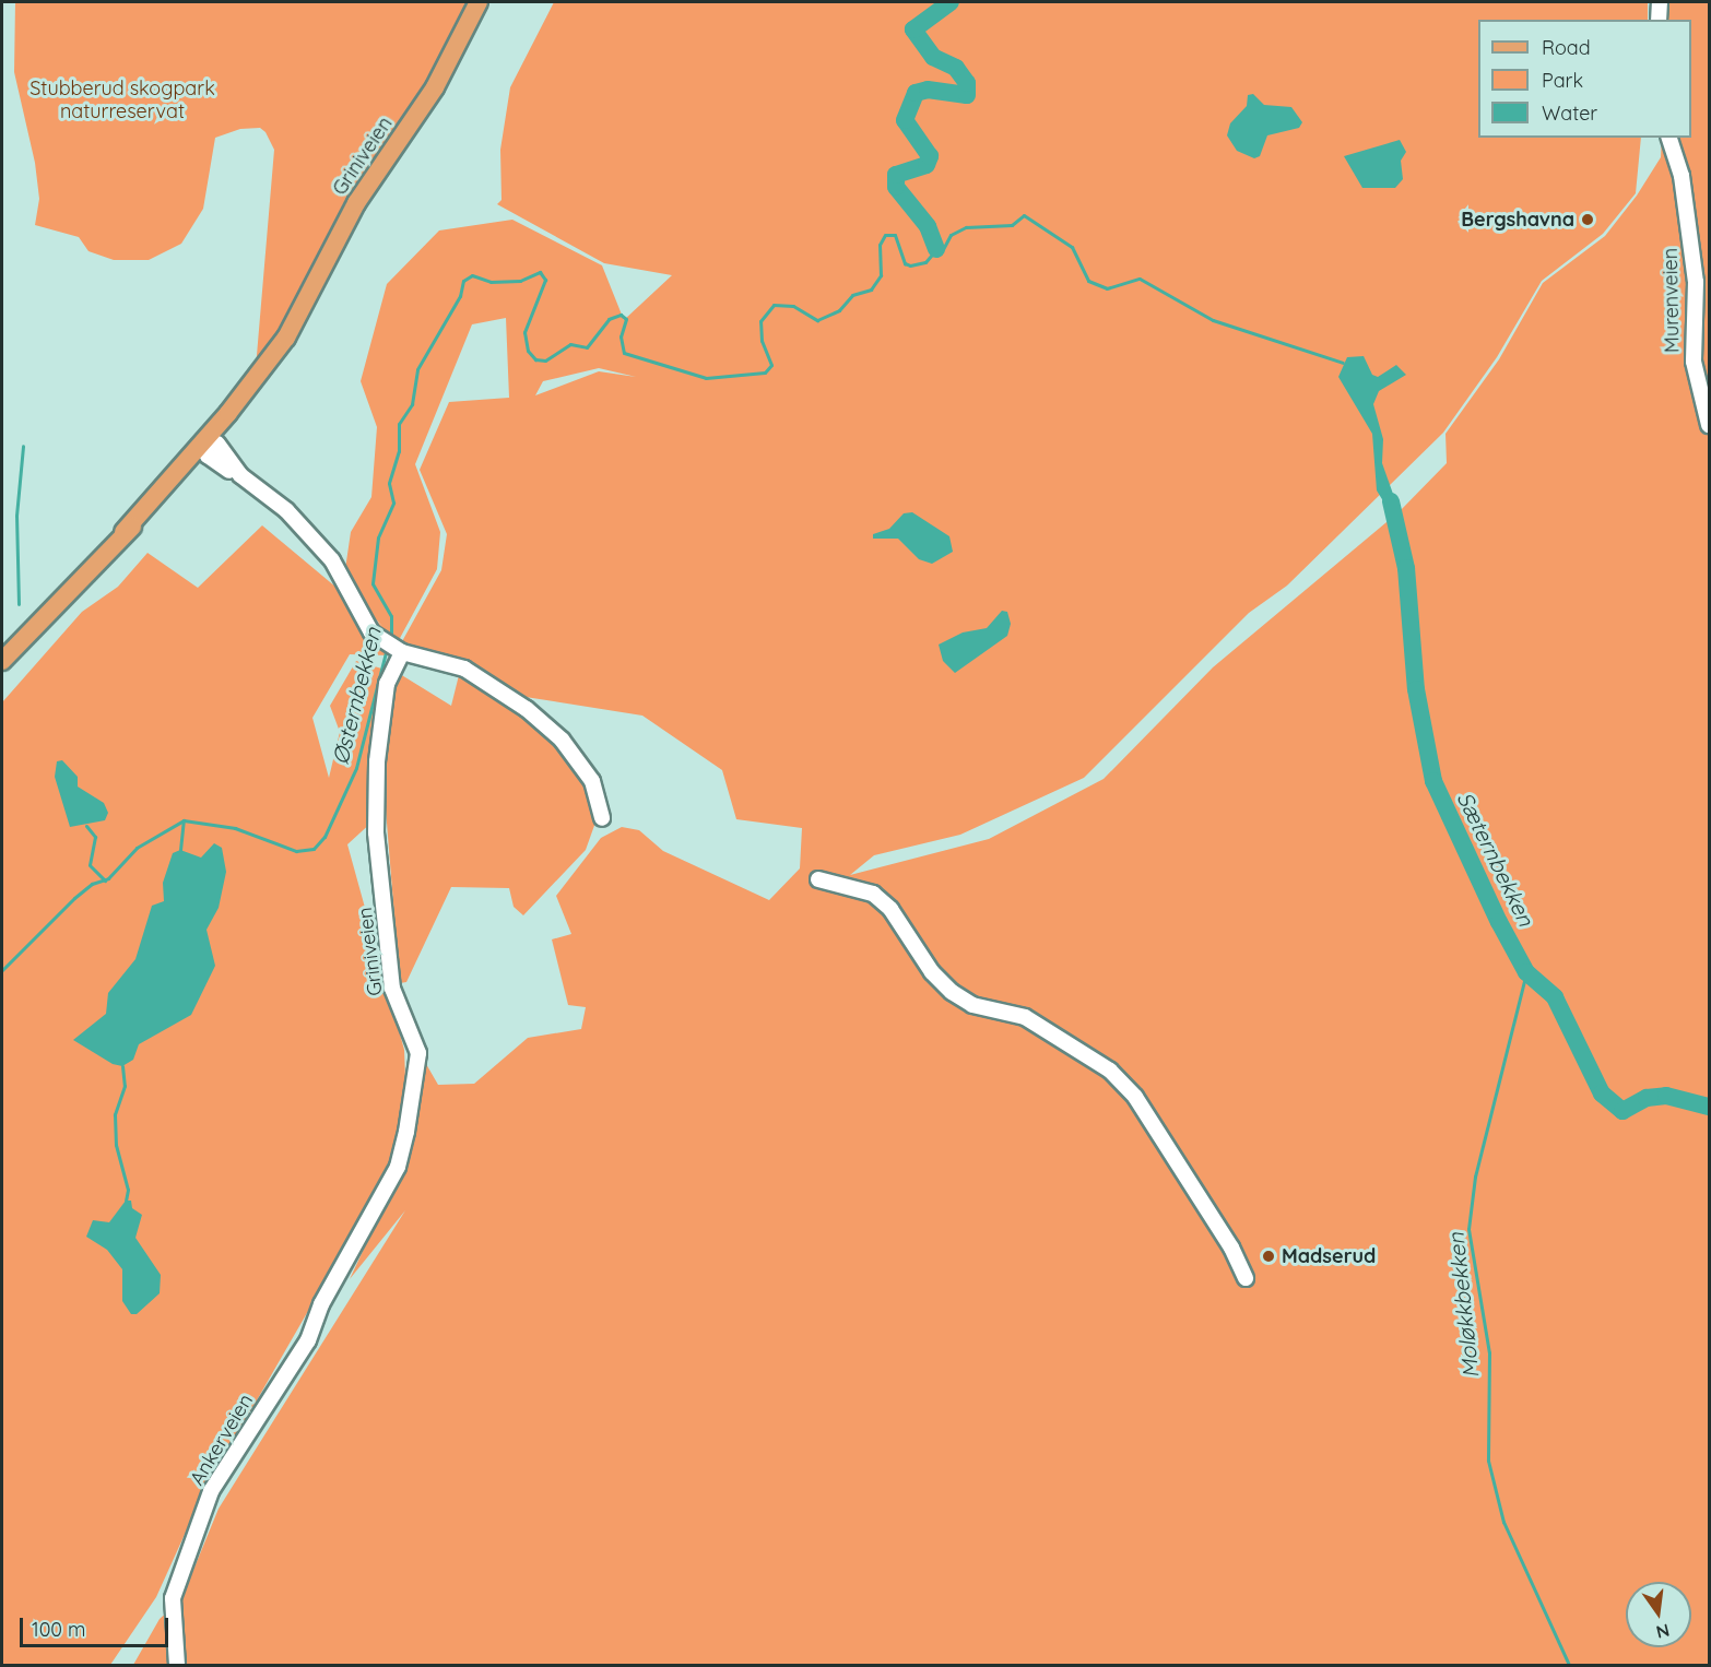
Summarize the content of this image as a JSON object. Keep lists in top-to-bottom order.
{
  "streets": {
    "main road": ["Griniveien"],
    "street": ["Murenveien", "Ankerveien"]
  },
  "crossings": [
    ["Griniveien", "Ankerveien"]
  ],
  "water": ["Østernbekken", "Sæternbekken", "Moløkkbekken"],
  "parks": ["Stubberud skogpark naturreservat"],
  "places": ["Bergshavna", "Madserud"],
  "legend": ["Road", "Park", "Water"],
  "scale_bar": "100 m",
  "north": "bottom"
}
